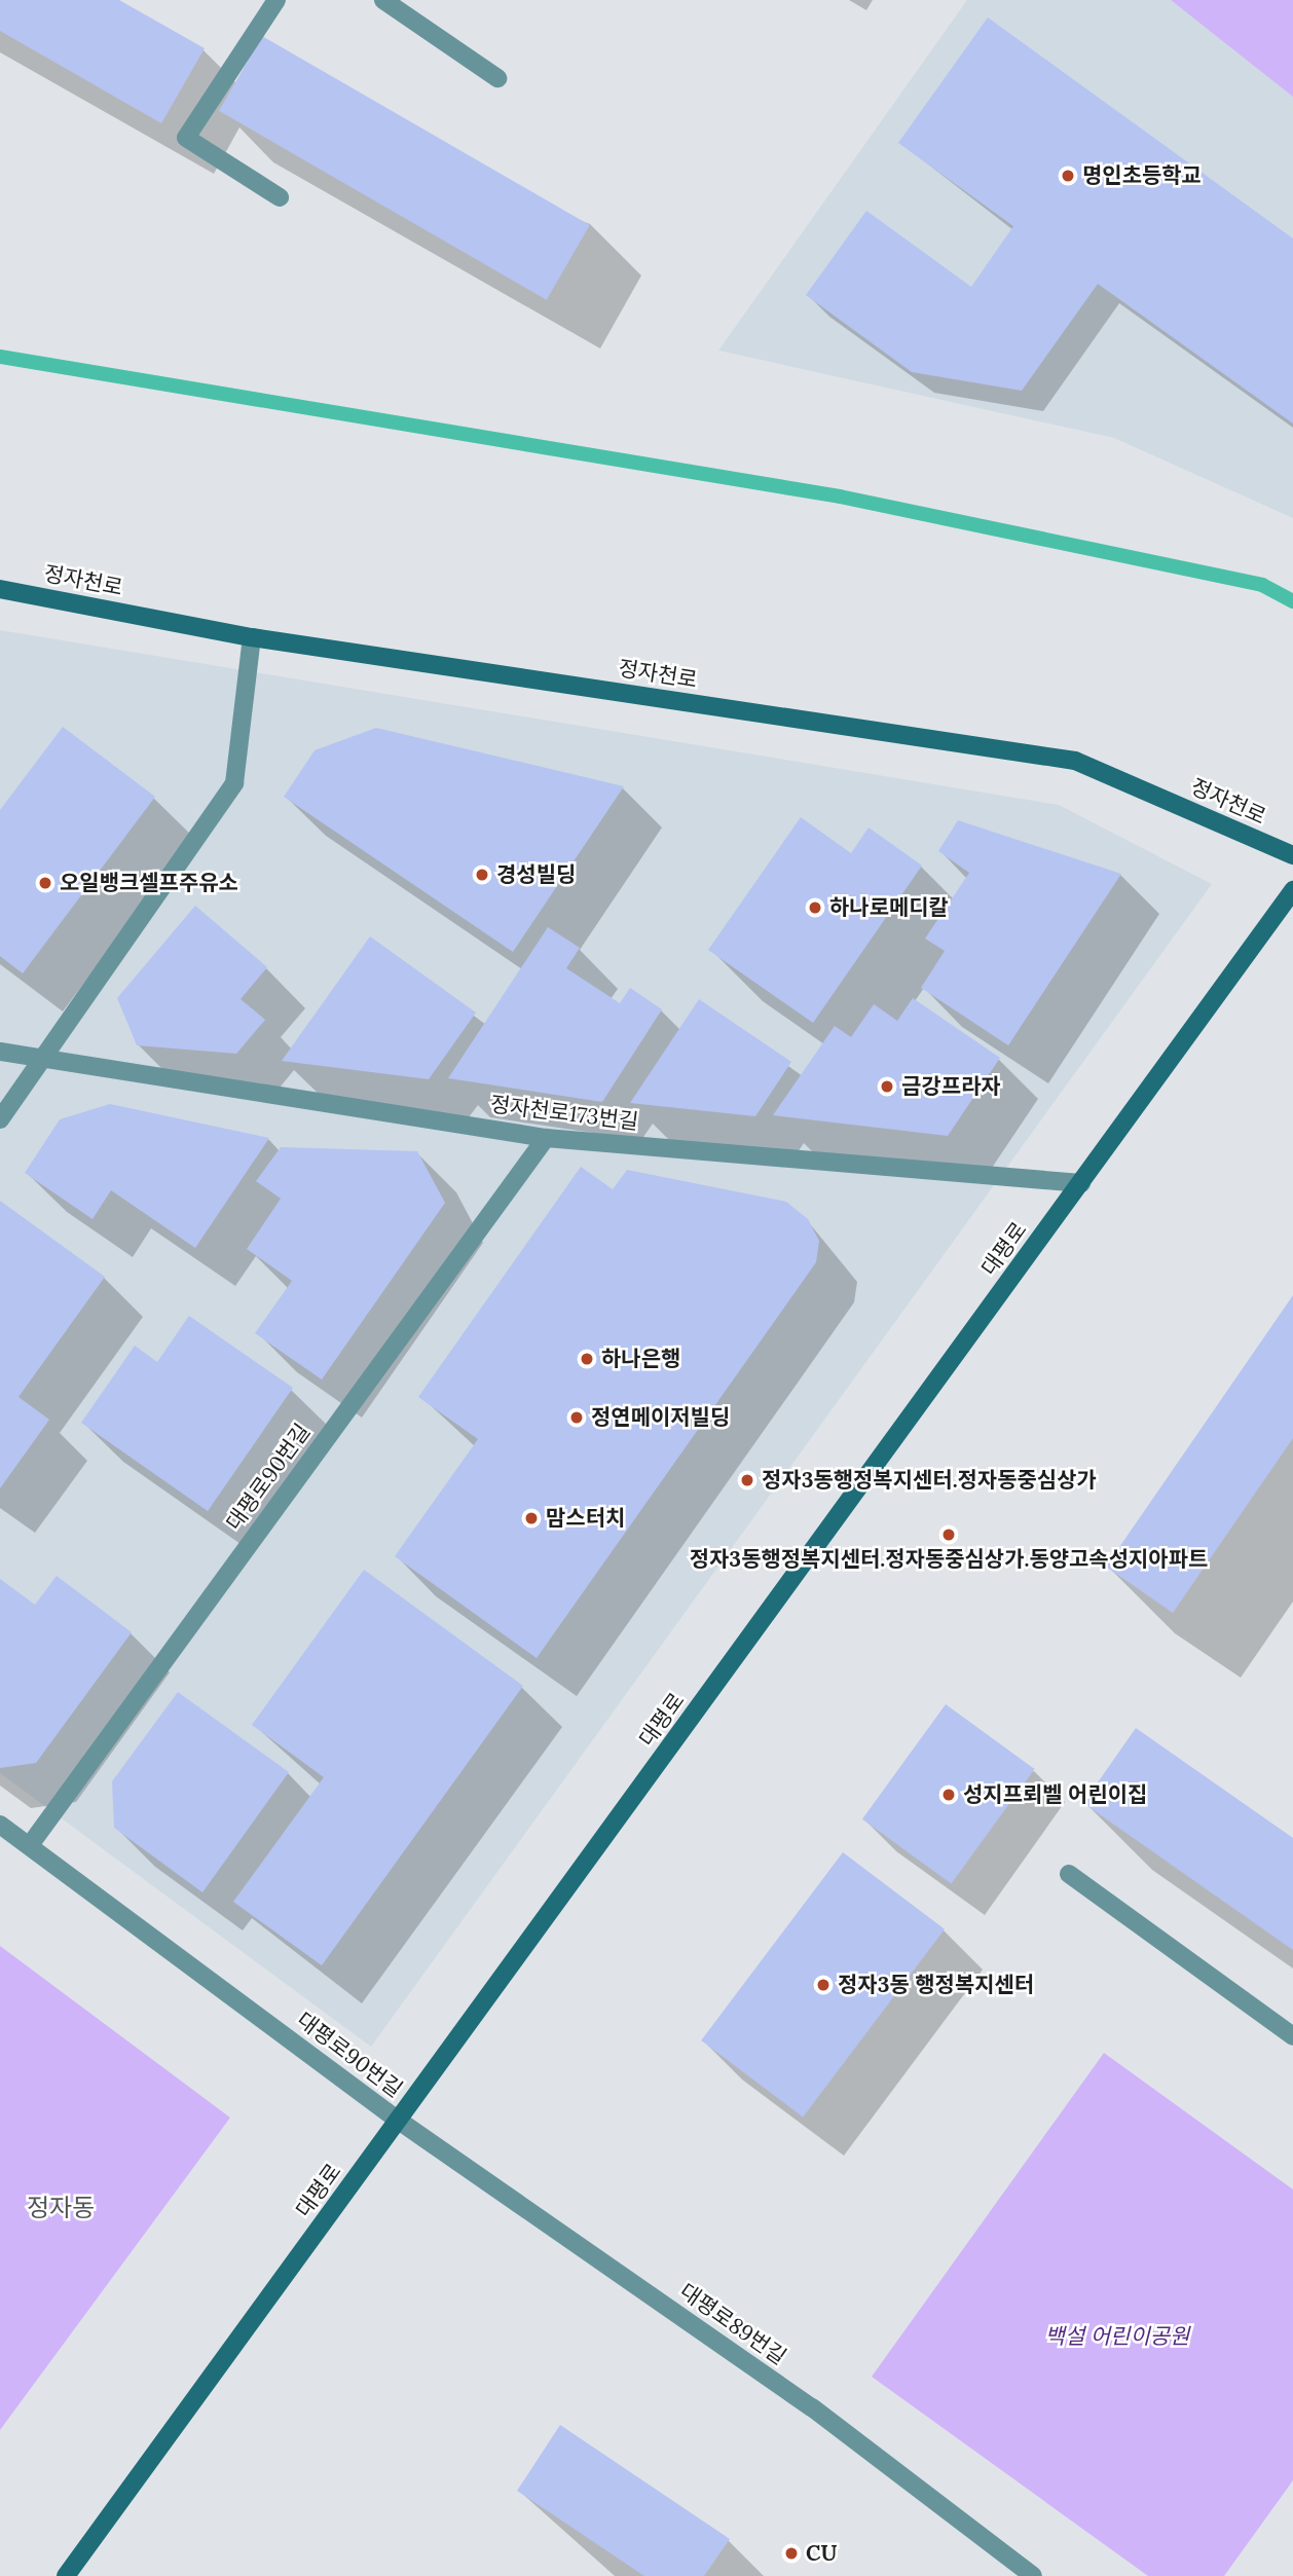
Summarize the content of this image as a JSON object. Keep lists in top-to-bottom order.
{
  "streets": {
    "street": [
      "정자천로",
      "정자천로173번길",
      "대평로",
      "대평로90번길",
      "대평로89번길"
    ]
  },
  "crossings": [
    ["정자천로173번길", "대평로"],
    ["정자천로173번길", "대평로90번길"],
    ["대평로", "대평로90번길"],
    ["대평로", "대평로89번길"],
    ["대평로90번길", "대평로89번길"]
  ],
  "districts": ["정자동"],
  "parks": ["백설 어린이공원"],
  "places": [
    "명인초등학교",
    "경성빌딩",
    "오일뱅크셀프주유소",
    "하나로메디칼",
    "금강프라자",
    "하나은행",
    "정연메이저빌딩",
    "정자3동행정복지센터.정자동중심상가",
    "맘스터치",
    "정자3동행정복지센터.정자동중심상가.동양고속성지아파트",
    "성지프뢰벨 어린이집",
    "정자3동 행정복지센터",
    "CU"
  ]
}
